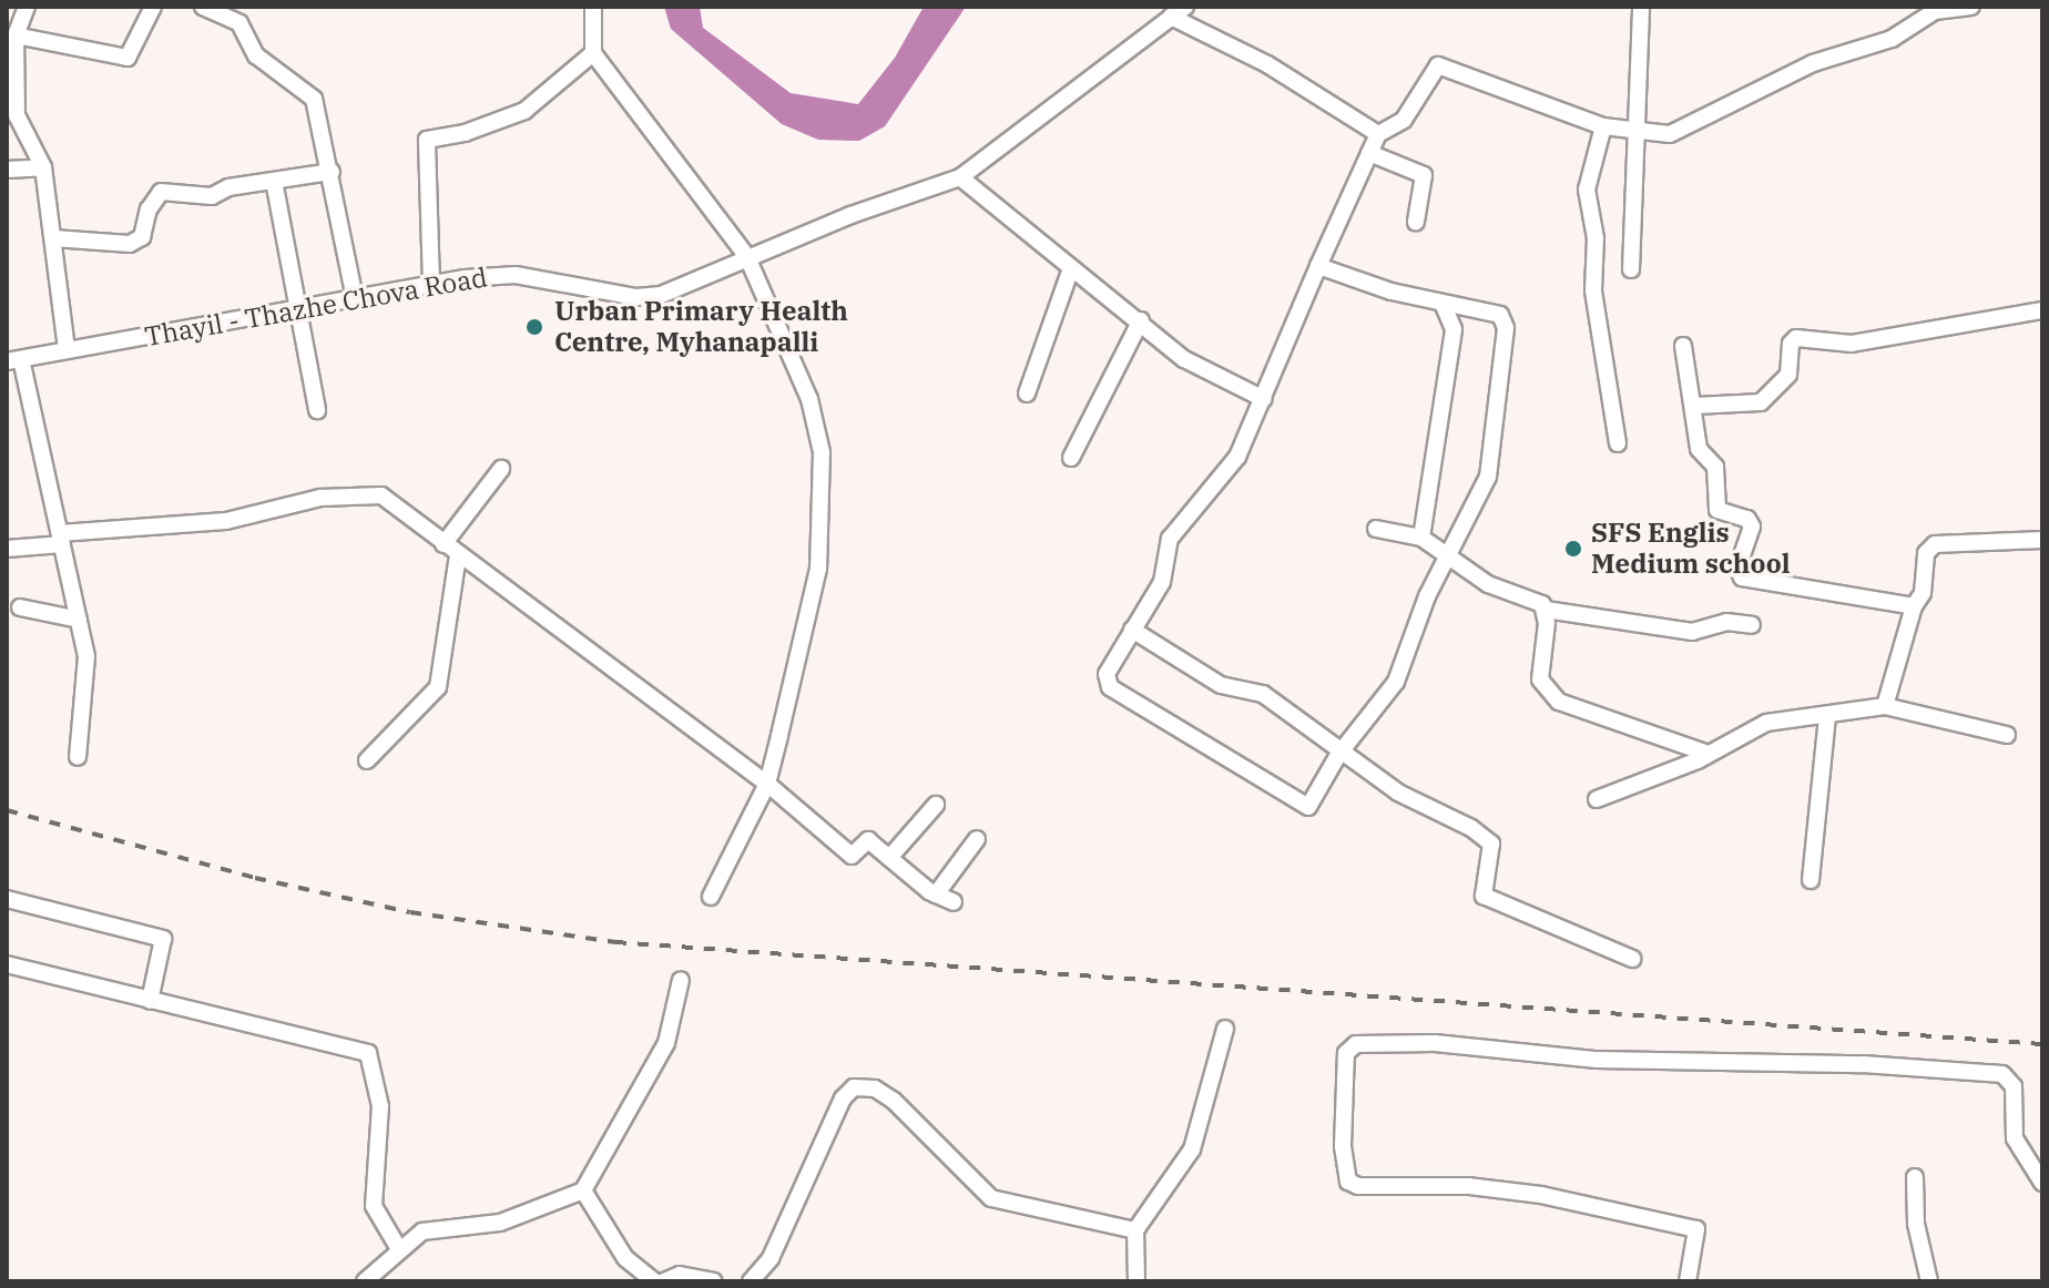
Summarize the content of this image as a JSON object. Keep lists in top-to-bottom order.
{
  "streets": {
    "street": ["Thayil - Thazhe Chova Road"]
  },
  "places": ["Urban Primary Health Centre, Myhanapalli", "SFS Englis Medium school"]
}
